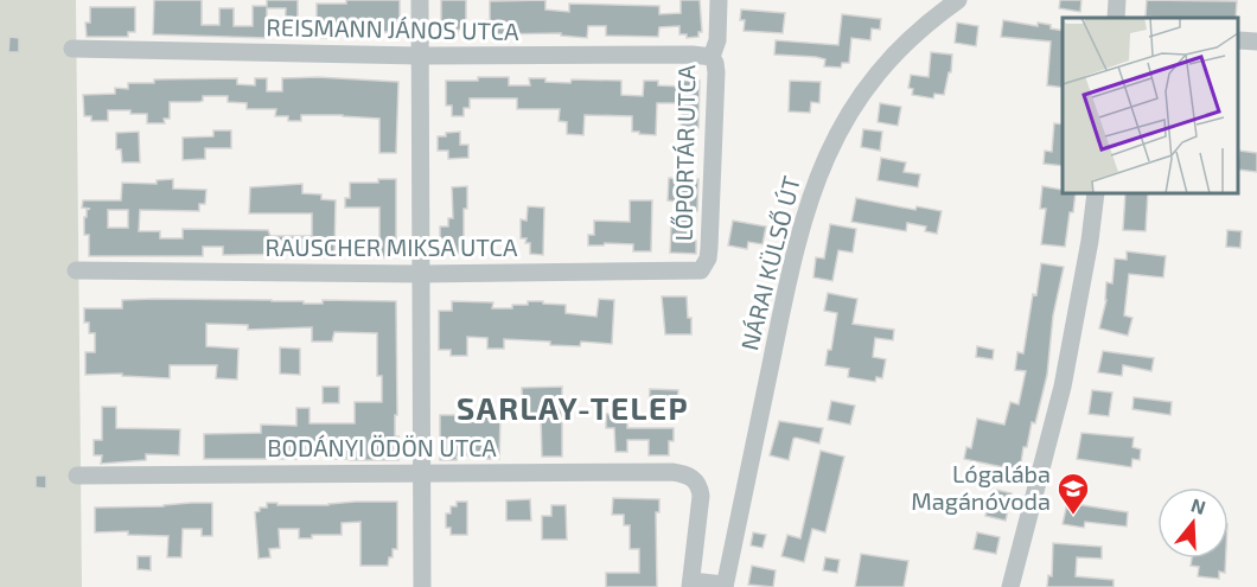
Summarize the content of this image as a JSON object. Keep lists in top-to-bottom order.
{
  "streets": {
    "street": [
      "REISMANN JÁNOS UTCA",
      "LŐPORTÁR UTCA",
      "RAUSCHER MIKSA UTCA",
      "NÁRAI KÜLSŐ ÚT",
      "BODÁNYI ÖDÖN UTCA"
    ]
  },
  "crossings": [
    ["REISMANN JÁNOS UTCA", "LŐPORTÁR UTCA"],
    ["LŐPORTÁR UTCA", "RAUSCHER MIKSA UTCA"]
  ],
  "districts": ["SARLAY-TELEP"],
  "places": {
    "school or university": ["Lógalába Magánóvoda"]
  },
  "north": "top"
}
